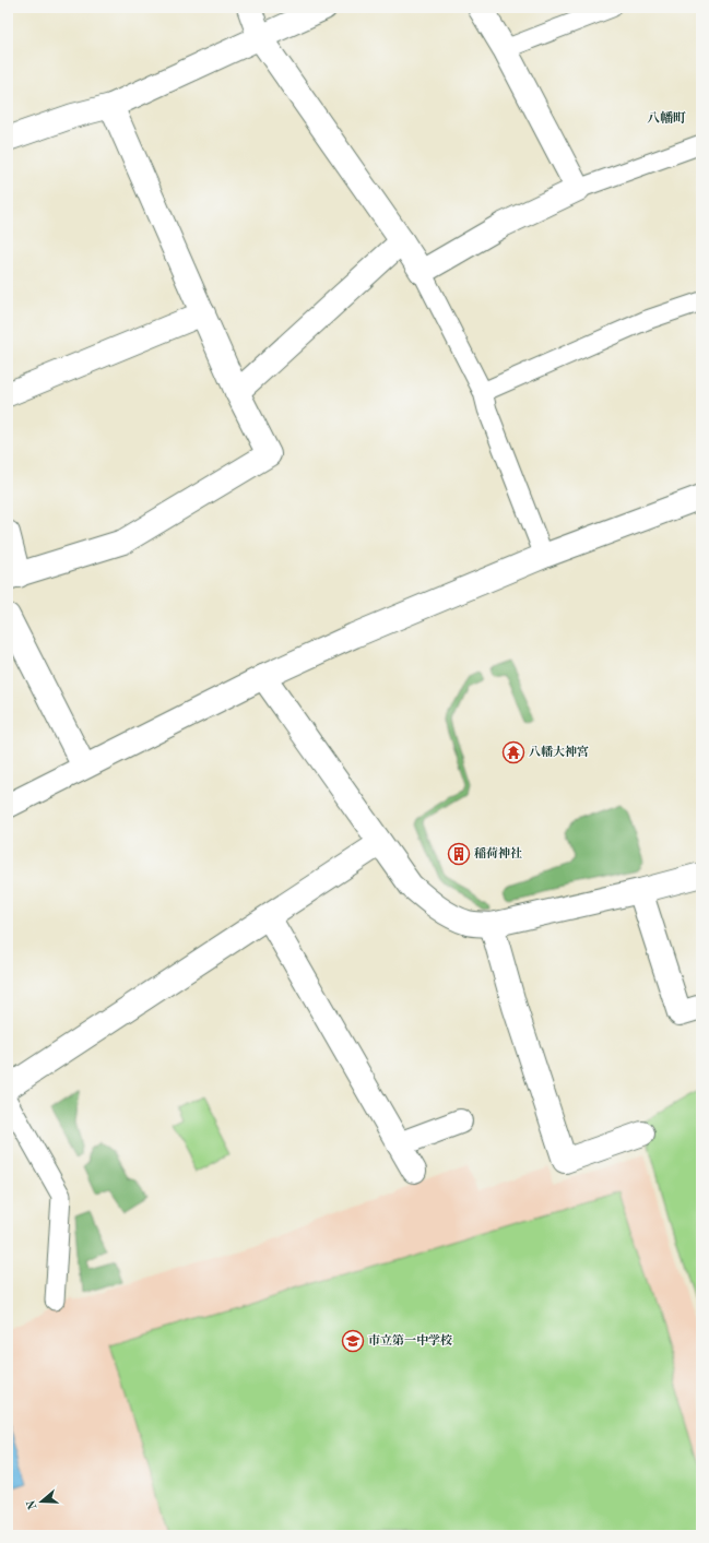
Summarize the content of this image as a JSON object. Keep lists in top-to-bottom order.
{
  "districts": ["八幡町"],
  "places": {
    "temple": ["八幡大神宮"],
    "building": ["稲荷神社"],
    "school or university": ["市立第一中学校"]
  },
  "north": "left"
}
